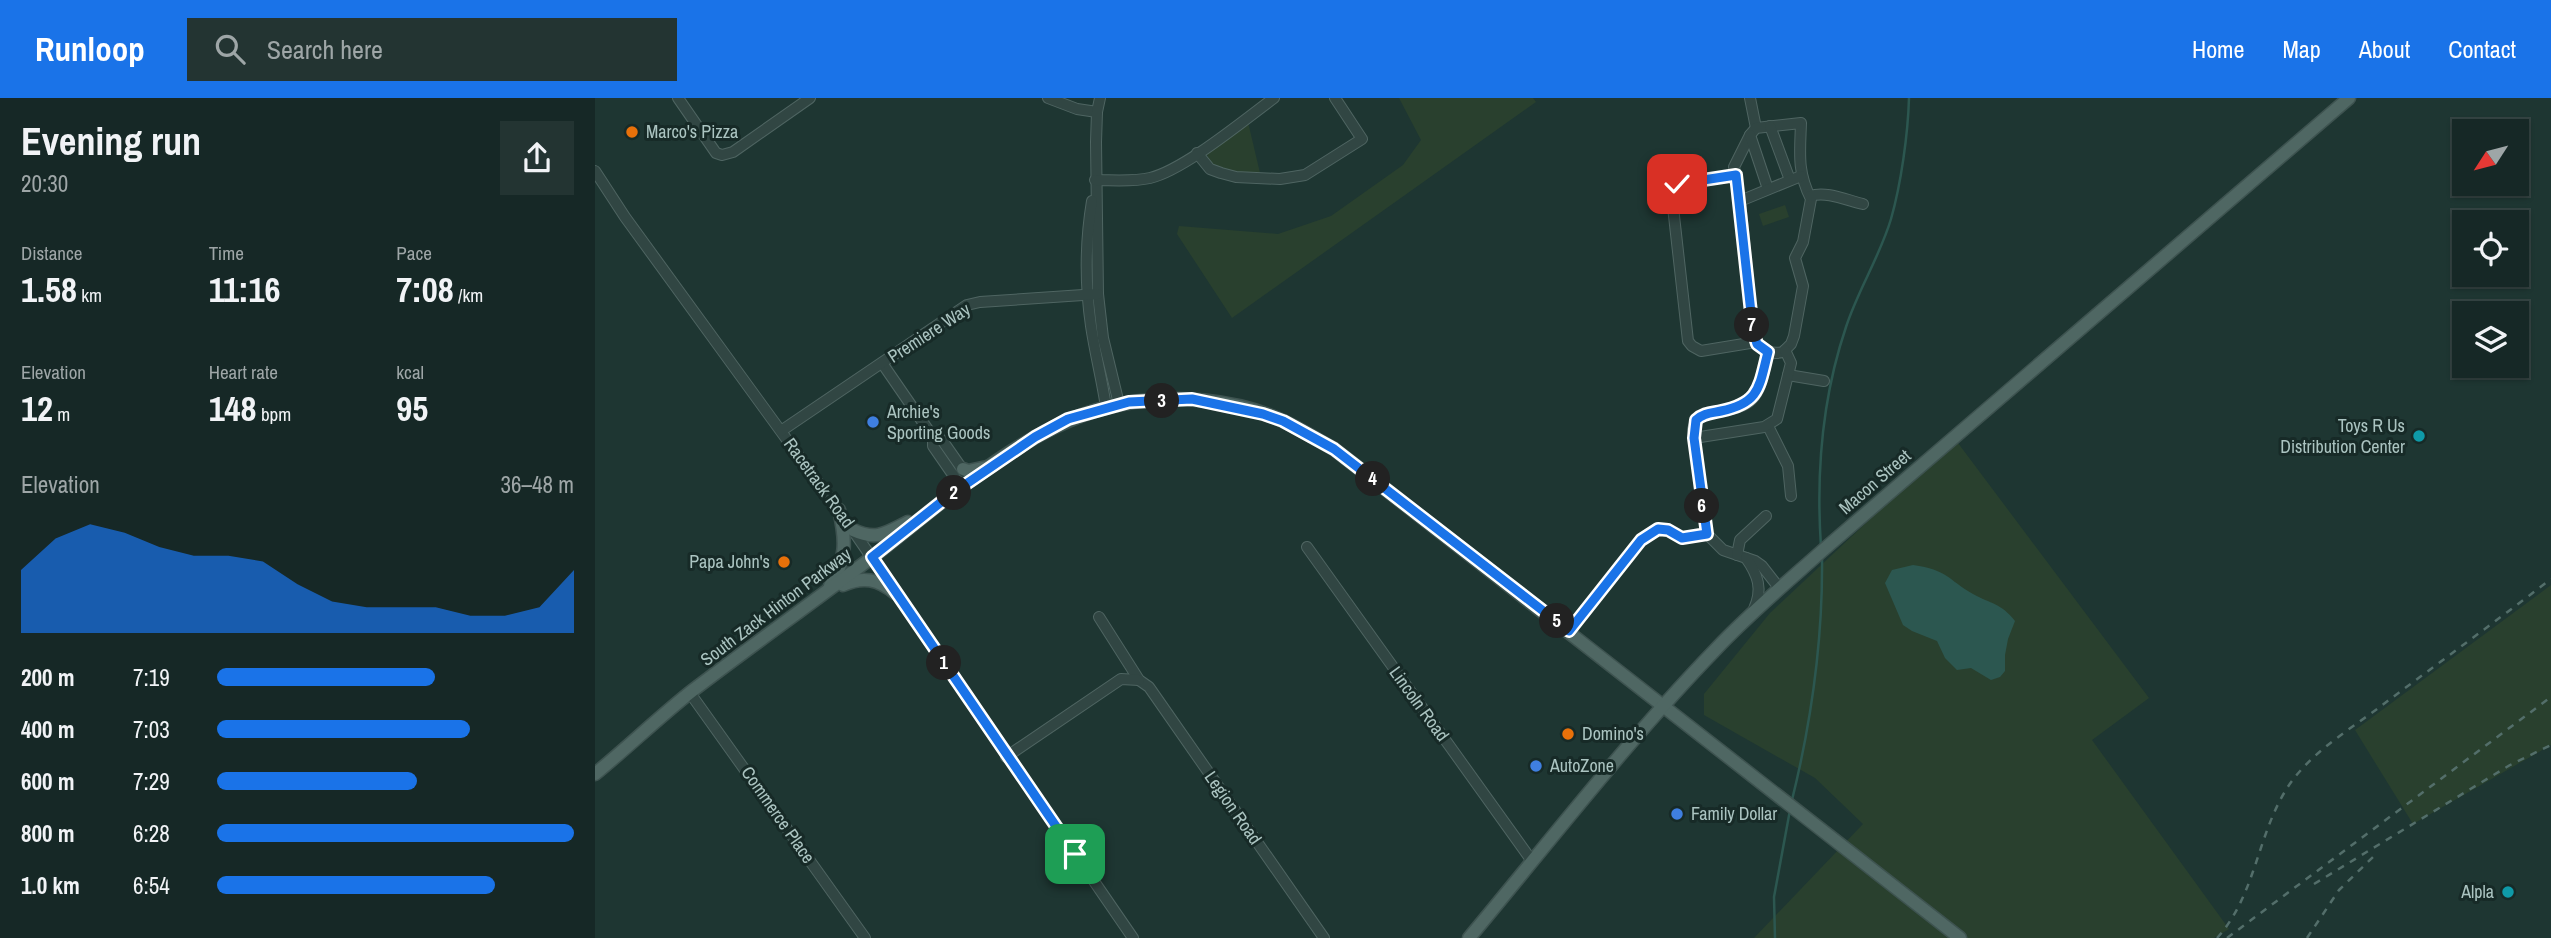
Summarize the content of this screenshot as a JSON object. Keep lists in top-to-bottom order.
{
  "streets": {
    "main road": ["Macon Street", "South Zack Hinton Parkway"],
    "street": [
      "Premiere Way",
      "Racetrack Road",
      "Lincoln Road",
      "Legion Road",
      "Commerce Place"
    ]
  },
  "crossings": [
    ["Premiere Way", "Racetrack Road"],
    ["Macon Street", "South Zack Hinton Parkway"],
    ["Macon Street", "Lincoln Road"],
    ["Racetrack Road", "South Zack Hinton Parkway"],
    ["South Zack Hinton Parkway", "Commerce Place"]
  ],
  "places": [
    "Marco's Pizza",
    "Archie's Sporting Goods",
    "Toys R Us Distribution Center",
    "Papa John's",
    "Domino's",
    "AutoZone",
    "Family Dollar",
    "Alpla"
  ],
  "north": "bottom left",
  "page": {
    "header": "Runloop",
    "search": "Search here",
    "nav": [
      "Home",
      "Map",
      "About",
      "Contact"
    ],
    "heading": ["Evening run", "20:30"],
    "stats": [
      ["Distance", "1.58 km"],
      ["Time", "11:16"],
      ["Pace", "7:08 /km"],
      ["Elevation", "12 m"],
      ["Heart rate", "148 bpm"],
      ["kcal", "95"]
    ],
    "pins": [
      "7",
      "3",
      "4",
      "2",
      "6",
      "5",
      "1"
    ],
    "chart": ["Elevation", "36–48 m"],
    "list": [
      {
        "name": "200 m",
        "note": "7:19"
      },
      {
        "name": "400 m",
        "note": "7:03"
      },
      {
        "name": "600 m",
        "note": "7:29"
      },
      {
        "name": "800 m",
        "note": "6:28"
      },
      {
        "name": "1.0 km",
        "note": "6:54"
      }
    ]
  }
}
